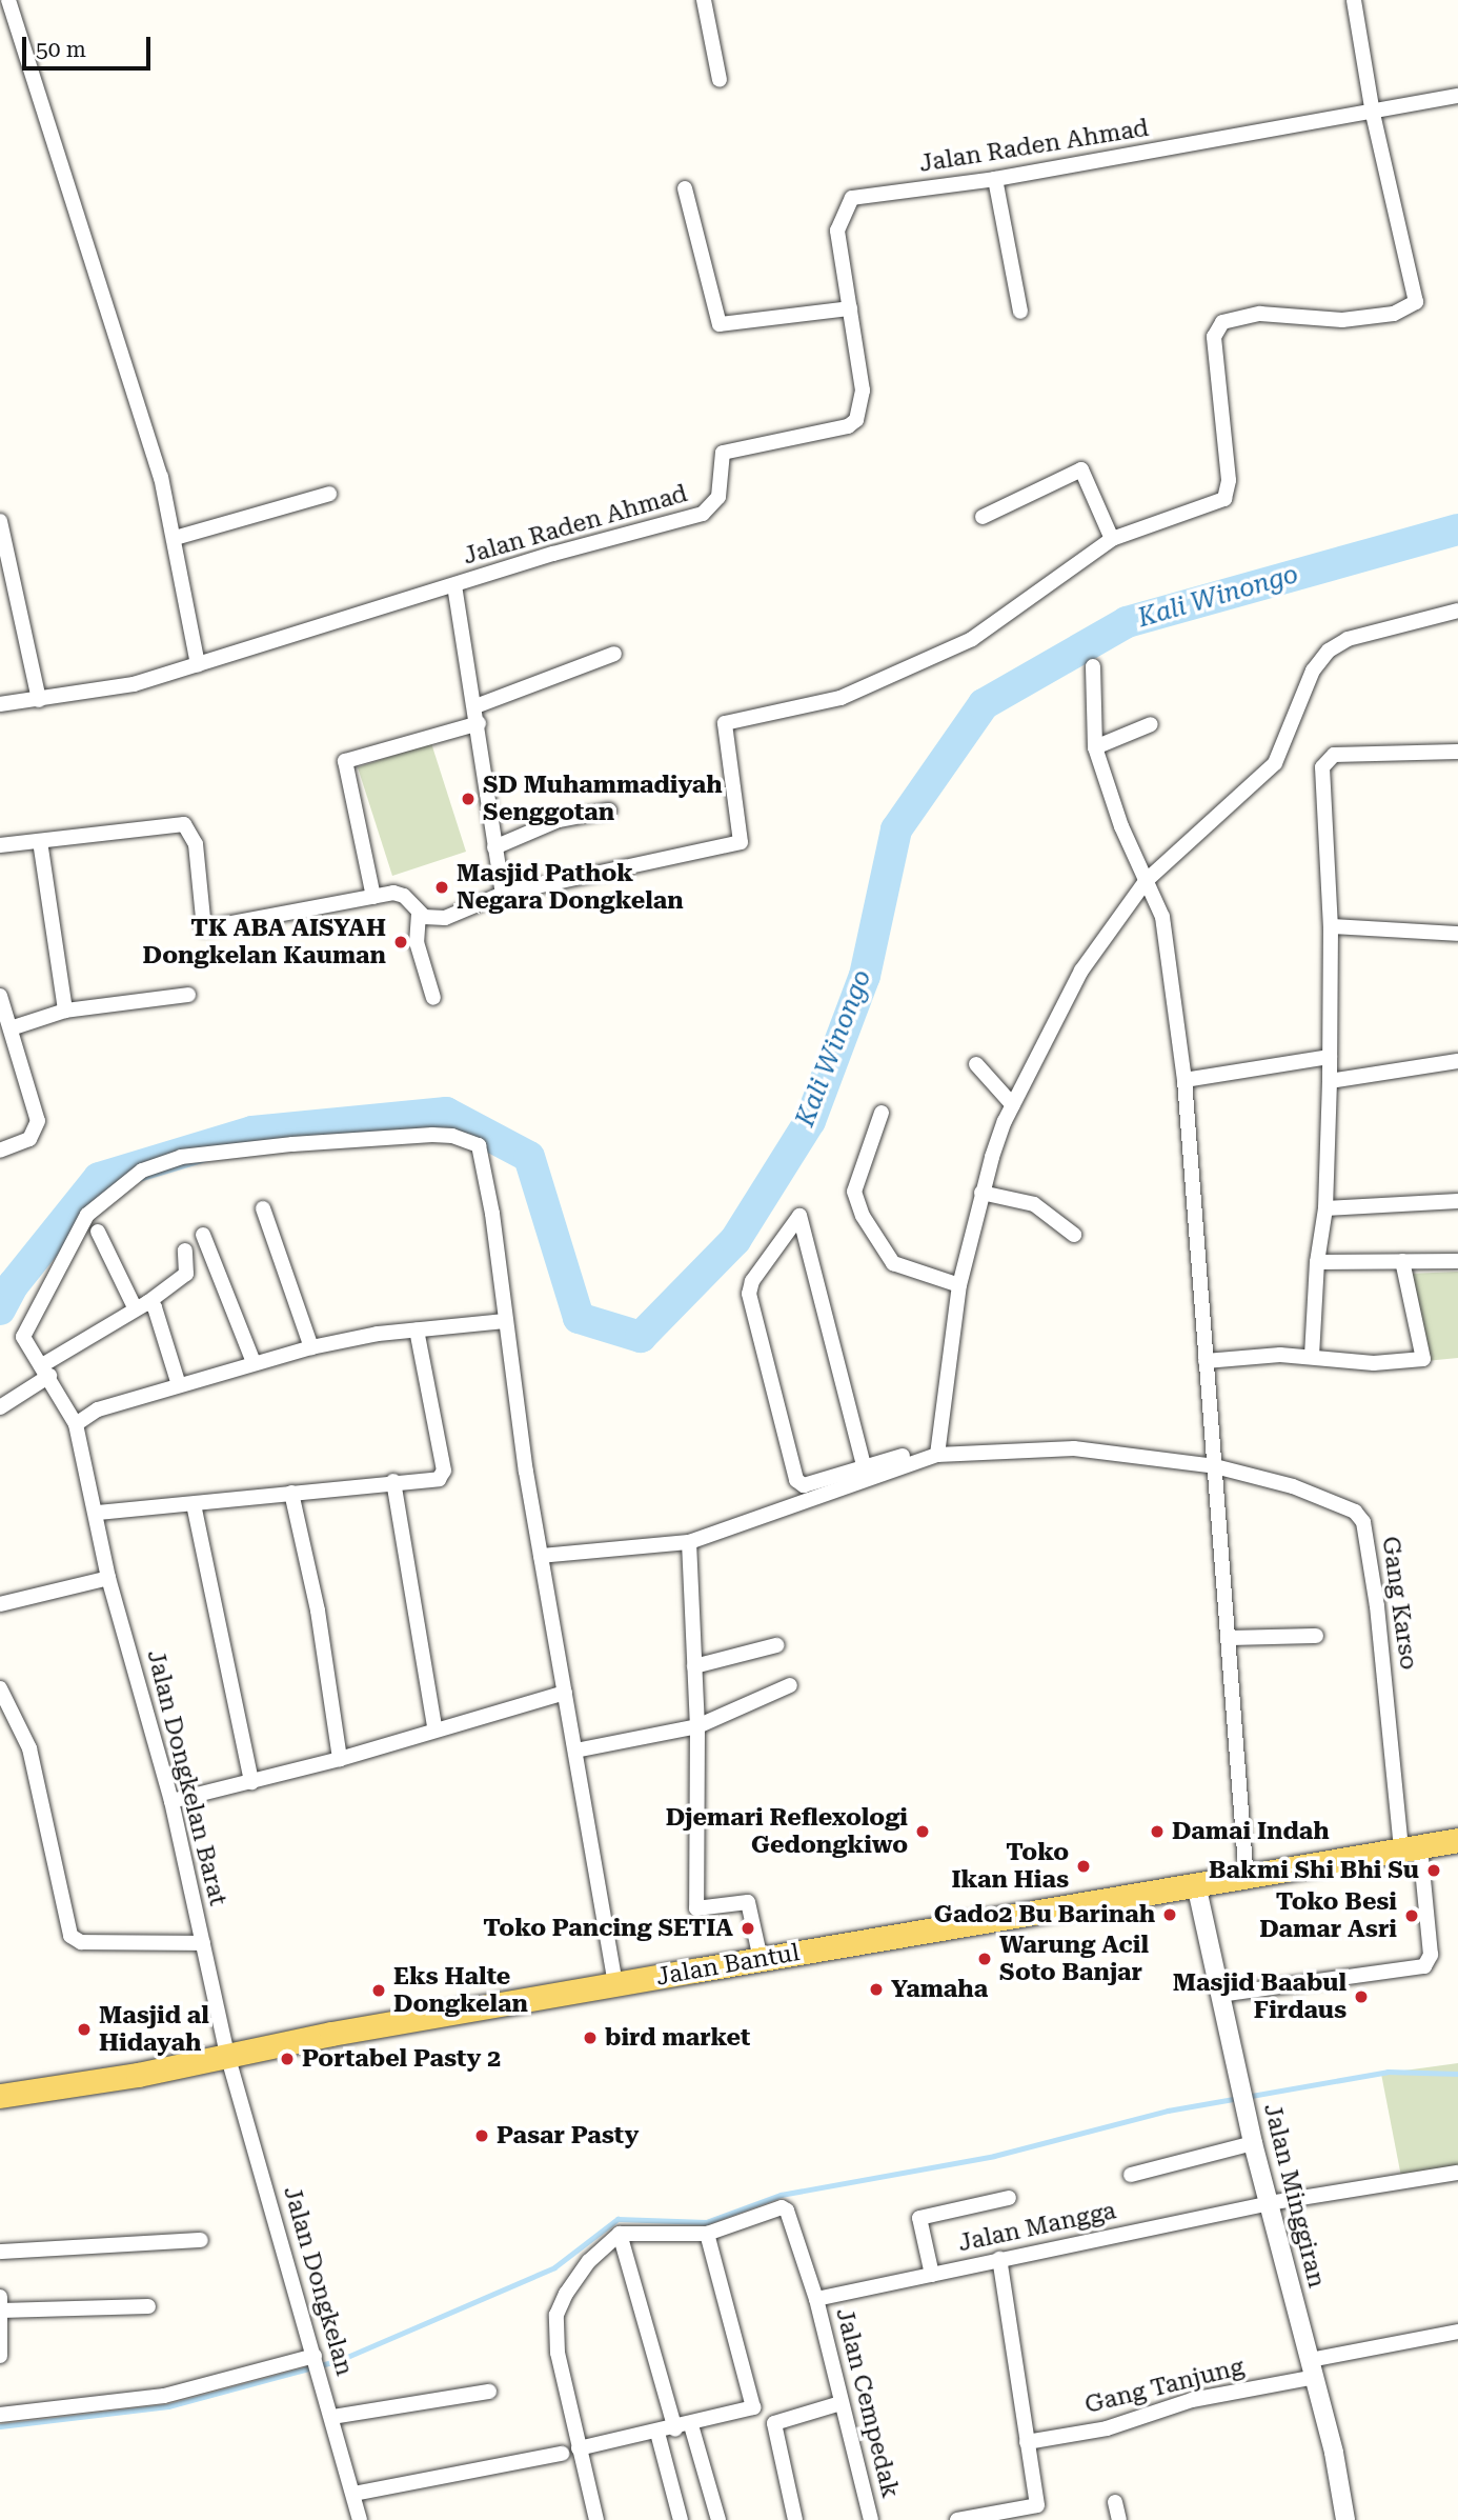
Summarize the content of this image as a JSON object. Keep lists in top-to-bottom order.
{
  "streets": {
    "main road": ["Jalan Bantul"],
    "street": [
      "Jalan Raden Ahmad",
      "Gang Karso",
      "Jalan Dongkelan Barat",
      "Jalan Minggiran",
      "Jalan Mangga",
      "Jalan Dongkelan",
      "Gang Tanjung",
      "Jalan Cempedak"
    ]
  },
  "crossings": [
    ["Gang Karso", "Jalan Bantul"],
    ["Gang Karso", "Jalan Minggiran"],
    ["Jalan Dongkelan Barat", "Jalan Bantul"],
    ["Jalan Dongkelan Barat", "Jalan Dongkelan"],
    ["Jalan Bantul", "Jalan Minggiran"],
    ["Jalan Bantul", "Jalan Dongkelan"],
    ["Jalan Minggiran", "Jalan Mangga"],
    ["Jalan Minggiran", "Gang Tanjung"],
    ["Jalan Mangga", "Jalan Cempedak"]
  ],
  "water": ["Kali Winongo"],
  "places": [
    "SD Muhammadiyah Senggotan",
    "Masjid Pathok Negara Dongkelan",
    "TK ABA AISYAH Dongkelan Kauman",
    "Djemari Reflexologi Gedongkiwo",
    "Damai Indah",
    "Toko Ikan Hias",
    "Bakmi Shi Bhi Su",
    "Gado2 Bu Barinah",
    "Toko Besi Damar Asri",
    "Toko Pancing SETIA",
    "Warung Acil Soto Banjar",
    "Yamaha",
    "Eks Halte Dongkelan",
    "Masjid Baabul Firdaus",
    "Masjid al Hidayah",
    "bird market",
    "Portabel Pasty 2",
    "Pasar Pasty"
  ],
  "scale_bar": "50 m"
}
